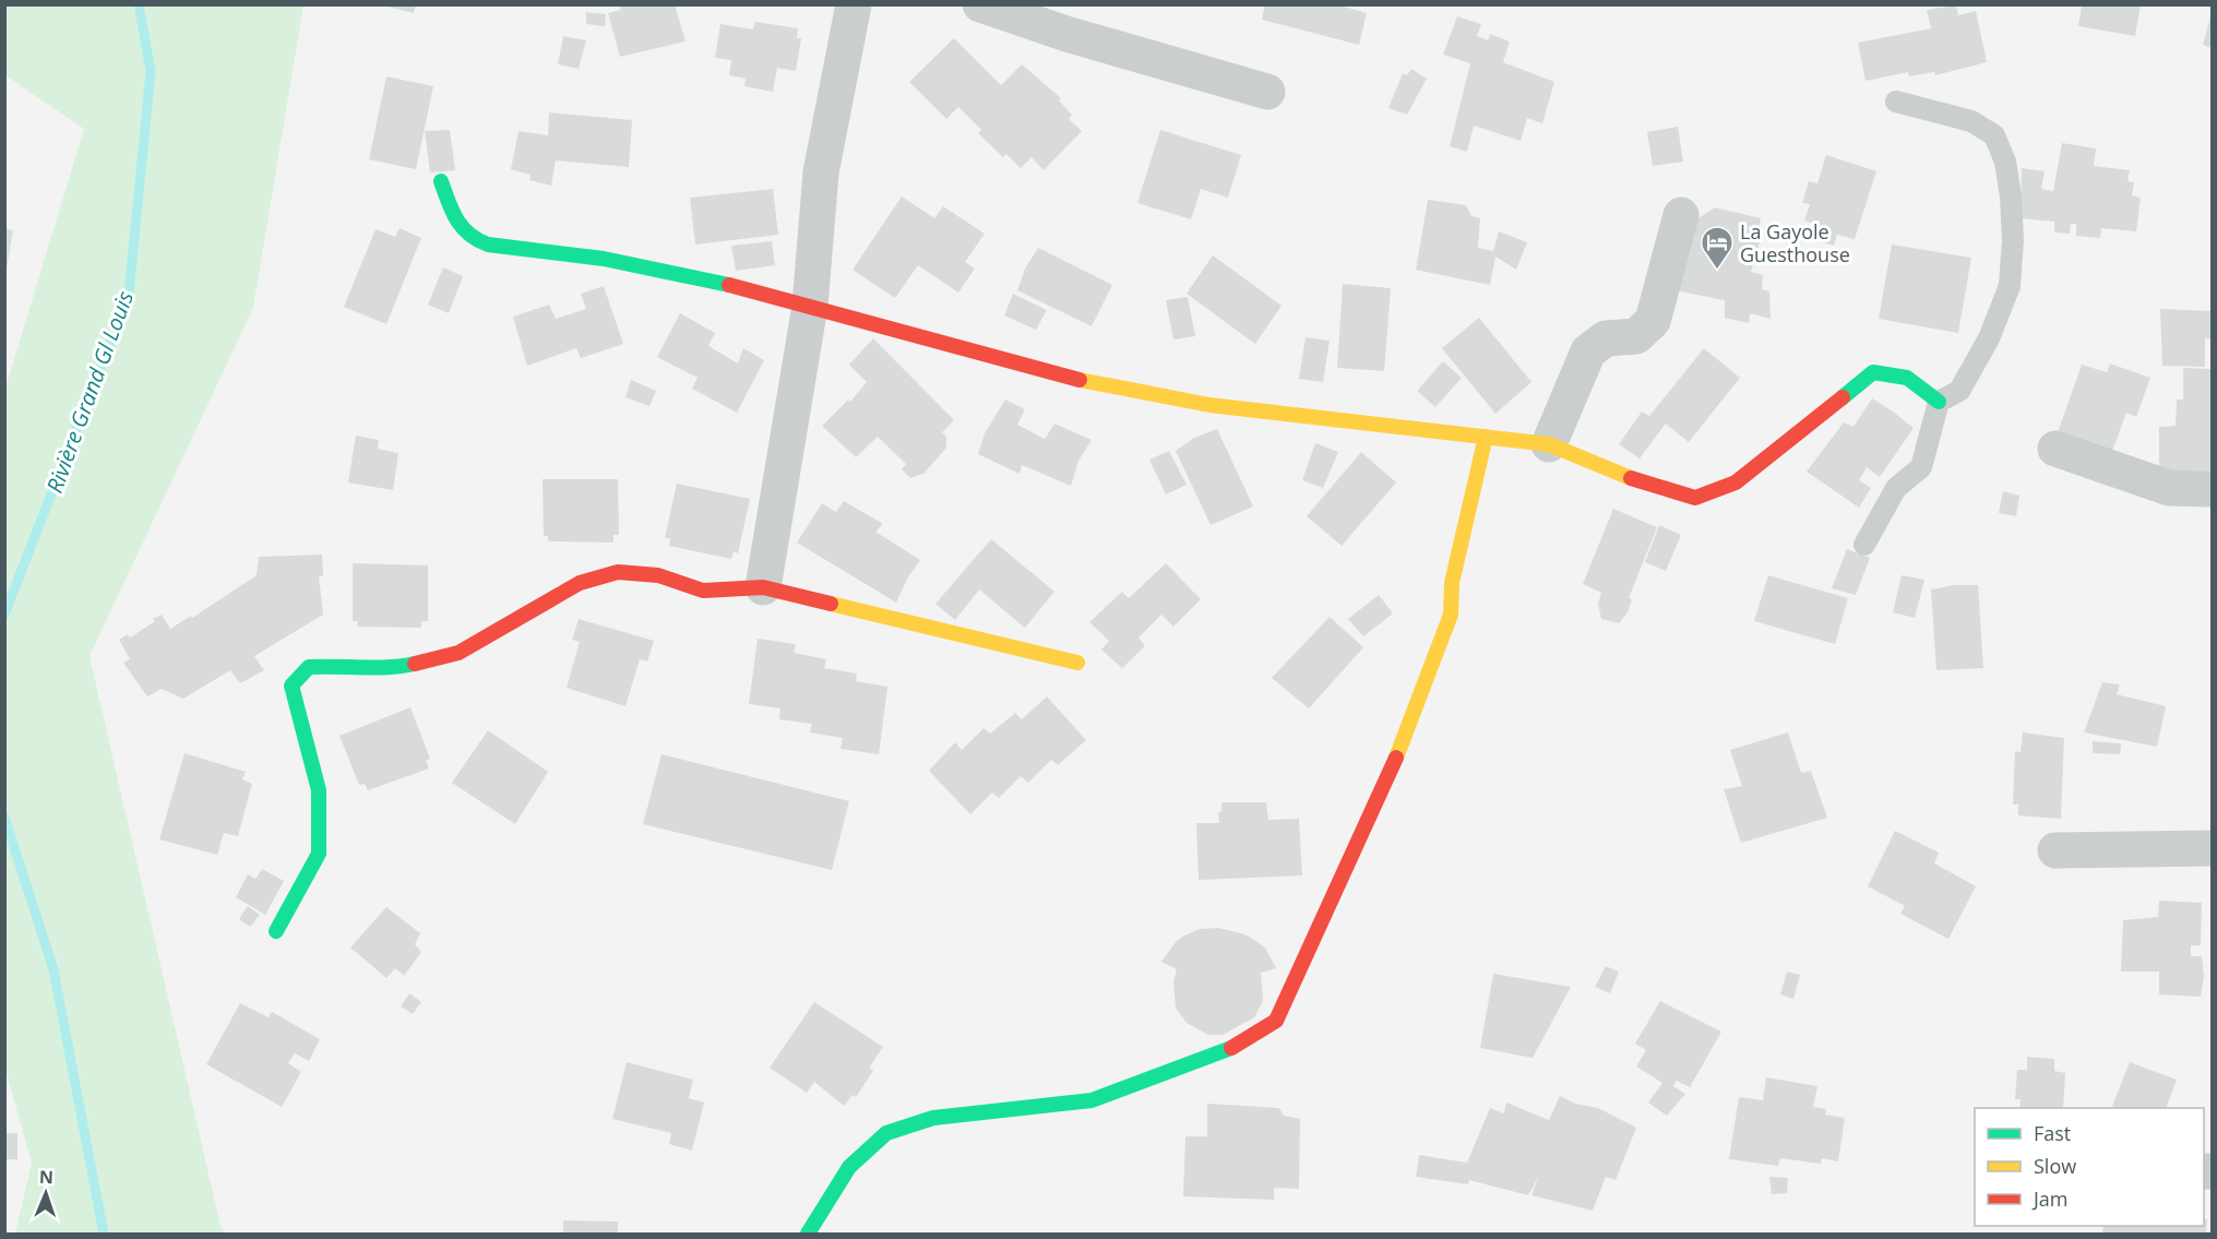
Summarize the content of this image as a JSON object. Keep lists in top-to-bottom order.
{
  "water": ["Rivière Grand Gl Louis"],
  "places": {
    "hotel": ["La Gayole Guesthouse"]
  },
  "legend": ["Fast", "Slow", "Jam"],
  "north": "top"
}
